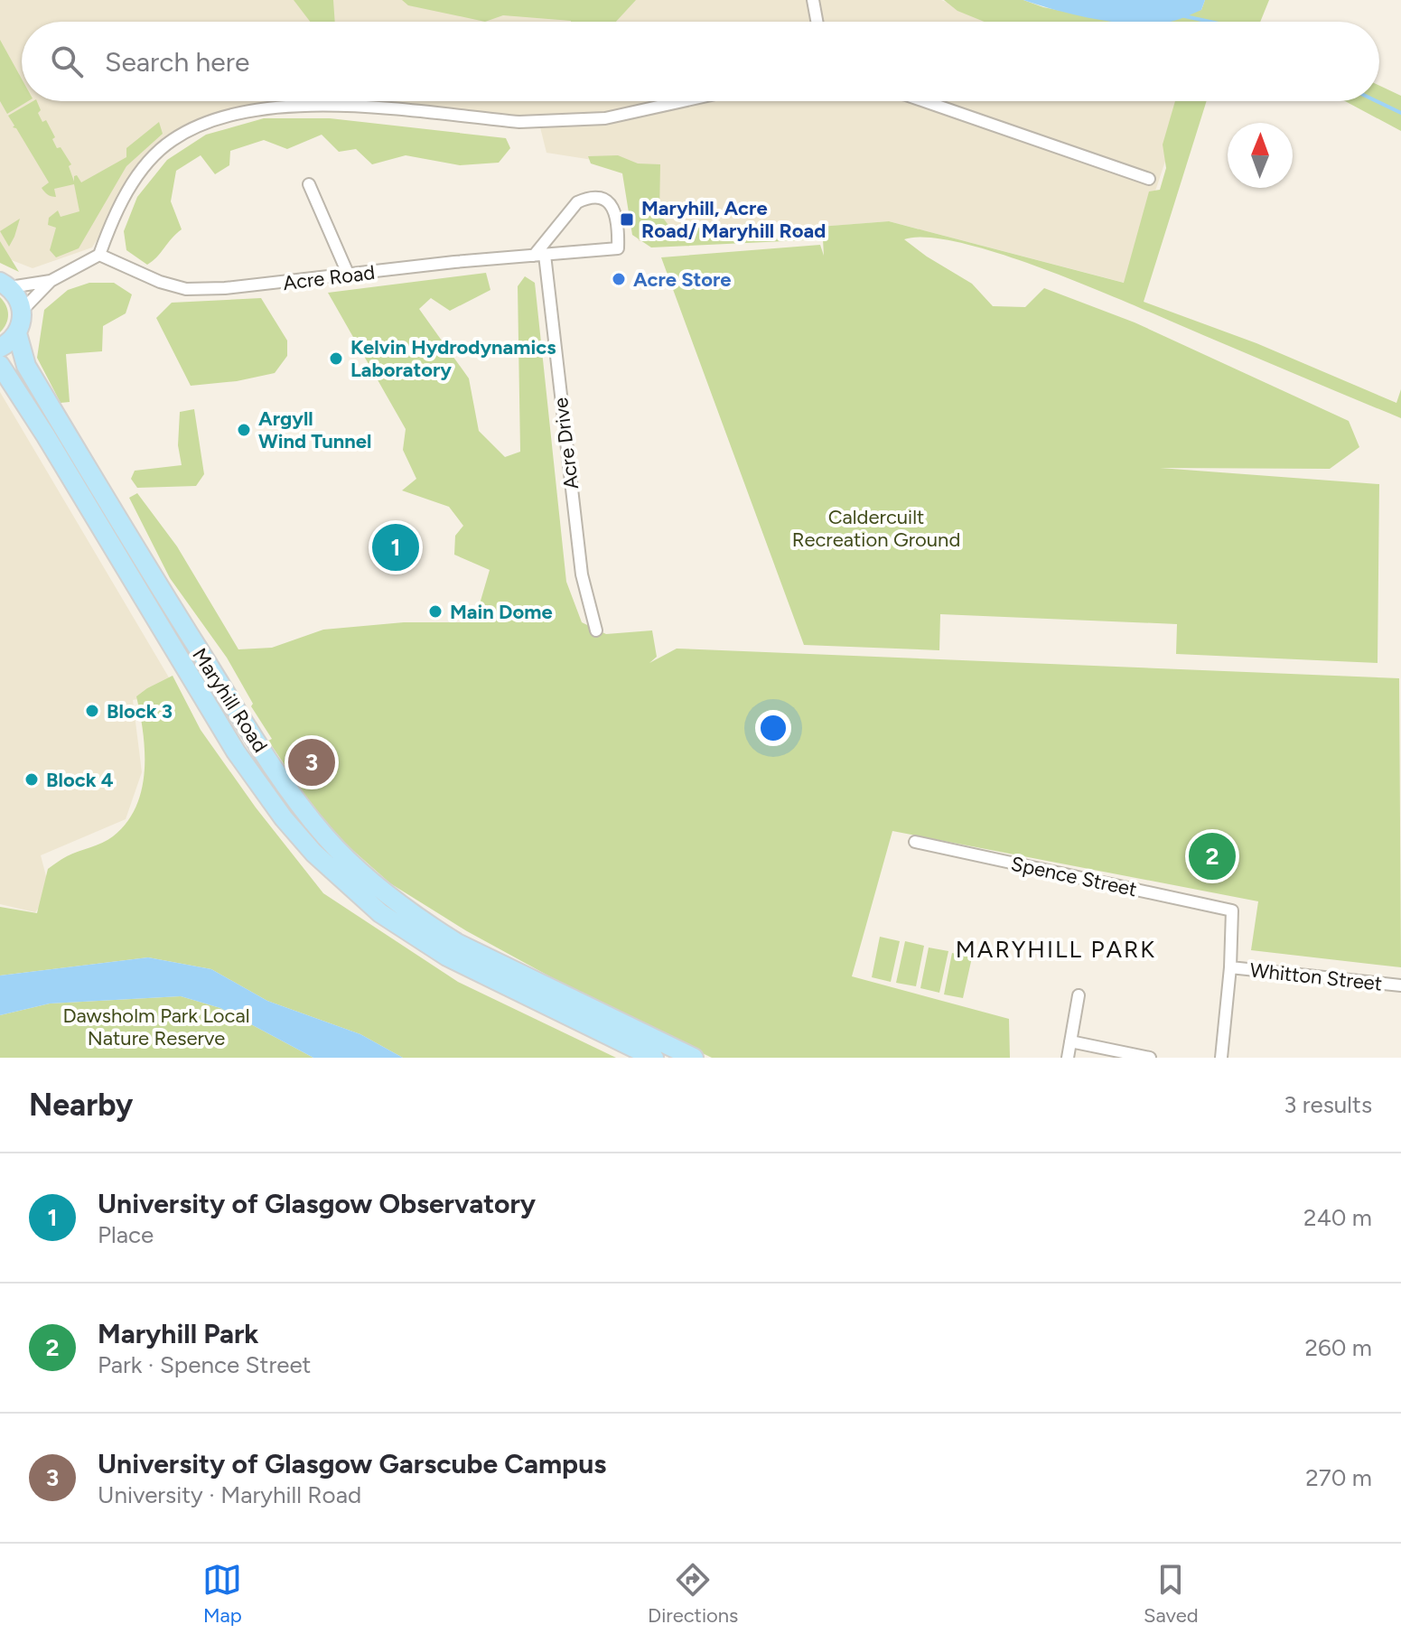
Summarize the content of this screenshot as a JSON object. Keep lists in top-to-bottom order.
{
  "streets": {
    "main road": ["Maryhill Road"],
    "street": [
      "Acre Road",
      "Acre Drive",
      "Spence Street",
      "Whitton Street"
    ]
  },
  "crossings": [
    ["Acre Road", "Acre Drive"],
    ["Spence Street", "Whitton Street"]
  ],
  "districts": ["MARYHILL PARK"],
  "parks": ["Caldercuilt Recreation Ground", "Dawsholm Park Local Nature Reserve"],
  "places": {
    "transit": ["Maryhill, Acre Road/ Maryhill Road"],
    "other": [
      "Acre Store",
      "Kelvin Hydrodynamics Laboratory",
      "Argyll Wind Tunnel",
      "Main Dome",
      "Block 3",
      "Block 4"
    ]
  },
  "north": "top",
  "page": {
    "search": "Search here",
    "pins": ["1", "3", "2"],
    "heading": ["Nearby", "3 results"],
    "list": [
      {
        "mark": "1",
        "name": "University of Glasgow Observatory",
        "note": "Place",
        "value": "240 m"
      },
      {
        "mark": "2",
        "name": "Maryhill Park",
        "note": "Park · Spence Street",
        "value": "260 m"
      },
      {
        "mark": "3",
        "name": "University of Glasgow Garscube Campus",
        "note": "University · Maryhill Road",
        "value": "270 m"
      }
    ],
    "nav": ["Map", "Directions", "Saved"]
  }
}
